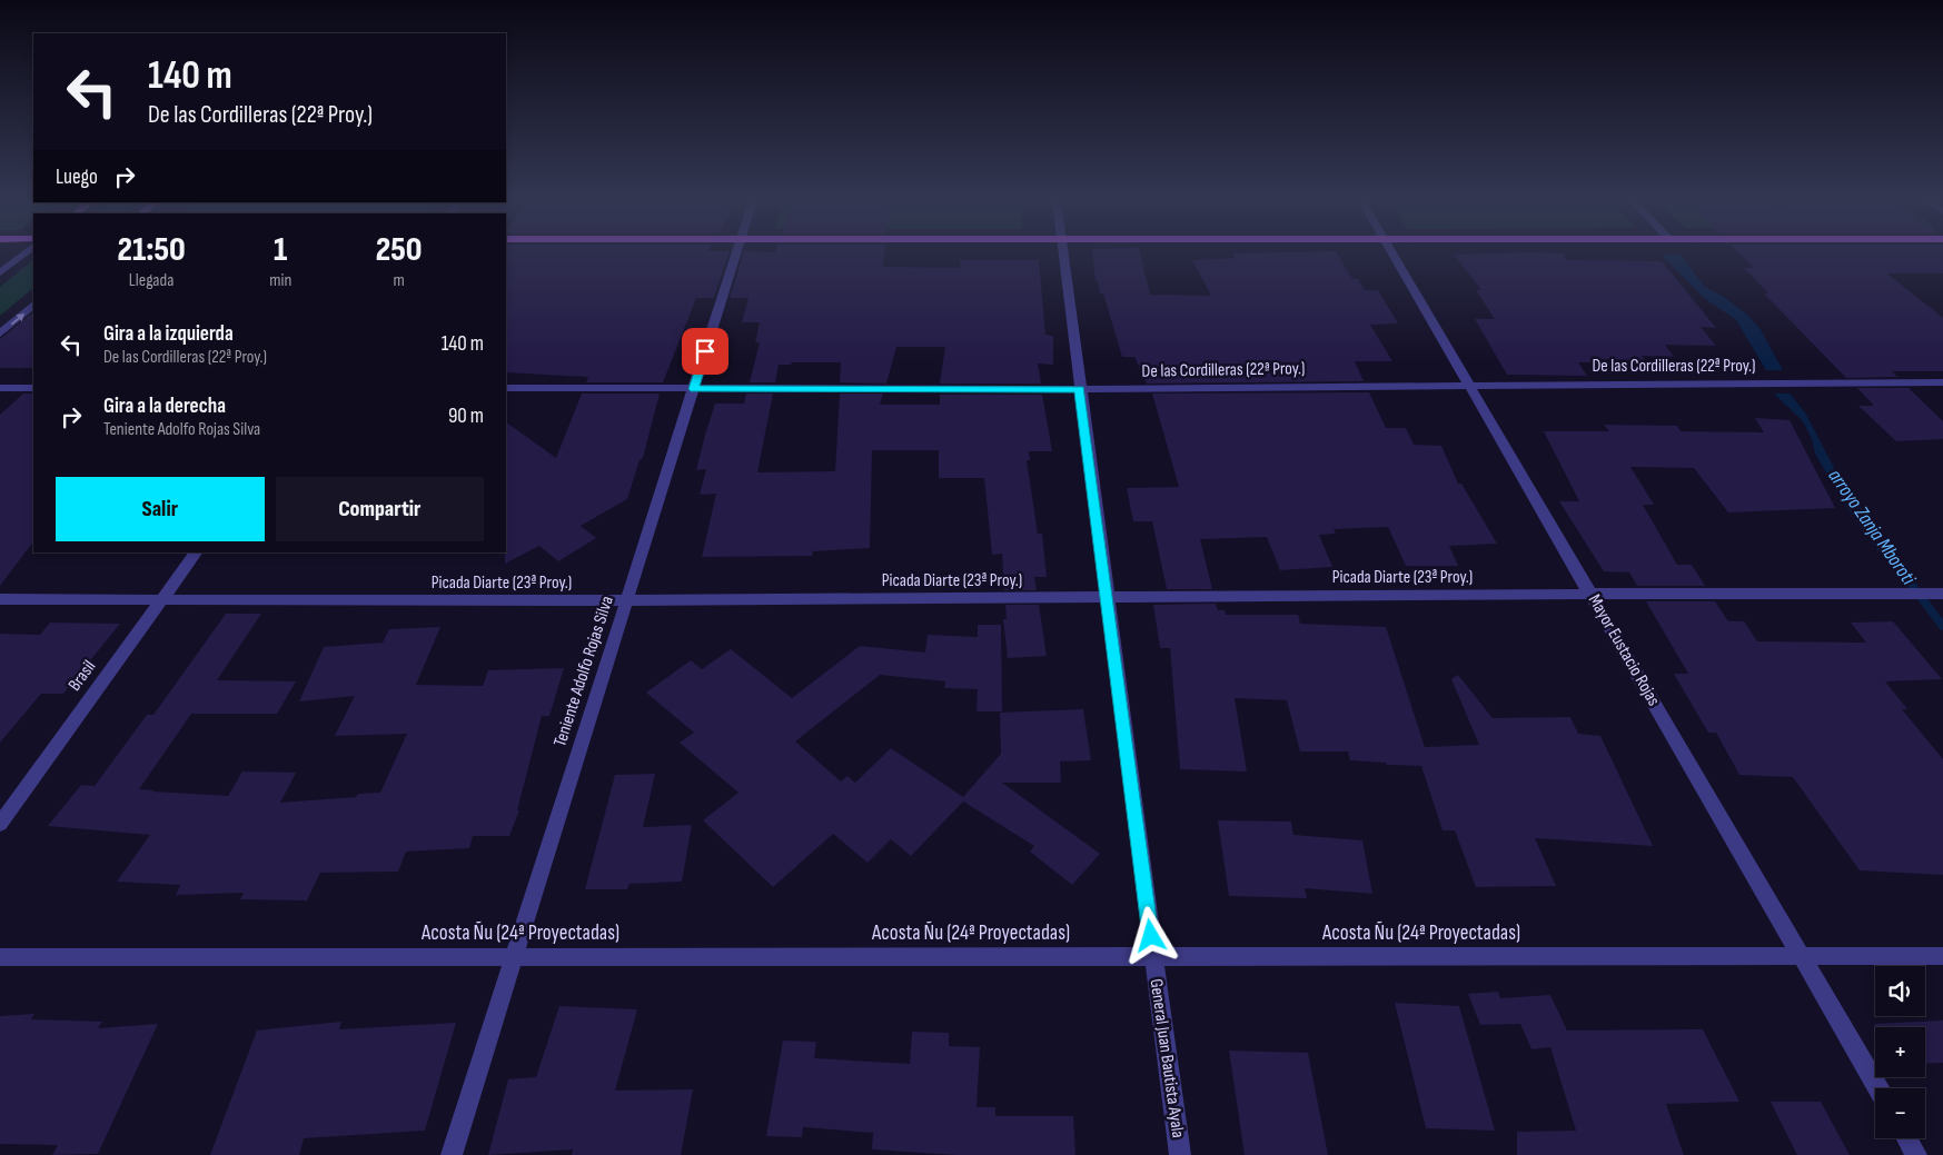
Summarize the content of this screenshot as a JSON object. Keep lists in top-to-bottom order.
{
  "streets": {
    "street": [
      "De las Cordilleras (22ª Proy.)",
      "Picada Diarte (23ª Proy.)",
      "Mayor Eustacio Rojas",
      "Teniente Adolfo Rojas Silva",
      "Brasil",
      "Acosta Ñu (24ª Proyectadas)",
      "General Juan Bautista Ayala"
    ]
  },
  "crossings": [
    ["De las Cordilleras (22ª Proy.)", "Mayor Eustacio Rojas"],
    ["De las Cordilleras (22ª Proy.)", "Teniente Adolfo Rojas Silva"],
    ["De las Cordilleras (22ª Proy.)", "General Juan Bautista Ayala"],
    ["Picada Diarte (23ª Proy.)", "Mayor Eustacio Rojas"],
    ["Picada Diarte (23ª Proy.)", "Teniente Adolfo Rojas Silva"],
    ["Picada Diarte (23ª Proy.)", "Brasil"],
    ["Picada Diarte (23ª Proy.)", "General Juan Bautista Ayala"],
    ["Mayor Eustacio Rojas", "Acosta Ñu (24ª Proyectadas)"],
    ["Teniente Adolfo Rojas Silva", "Acosta Ñu (24ª Proyectadas)"],
    ["Acosta Ñu (24ª Proyectadas)", "General Juan Bautista Ayala"]
  ],
  "water": ["arroyo Zanja Mboroti"],
  "page": {
    "turn": ["140 m", "De las Cordilleras (22ª Proy.)"],
    "then": "Luego",
    "eta": [
      "21:50",
      "Llegada",
      "1",
      "min",
      "250",
      "m"
    ],
    "list": [
      {
        "name": "Gira a la izquierda",
        "note": "De las Cordilleras (22ª Proy.)",
        "value": "140 m"
      },
      {
        "name": "Gira a la derecha",
        "note": "Teniente Adolfo Rojas Silva",
        "value": "90 m"
      }
    ],
    "buttons": ["Salir", "Compartir"],
    "map_buttons": ["+", "−"]
  }
}
